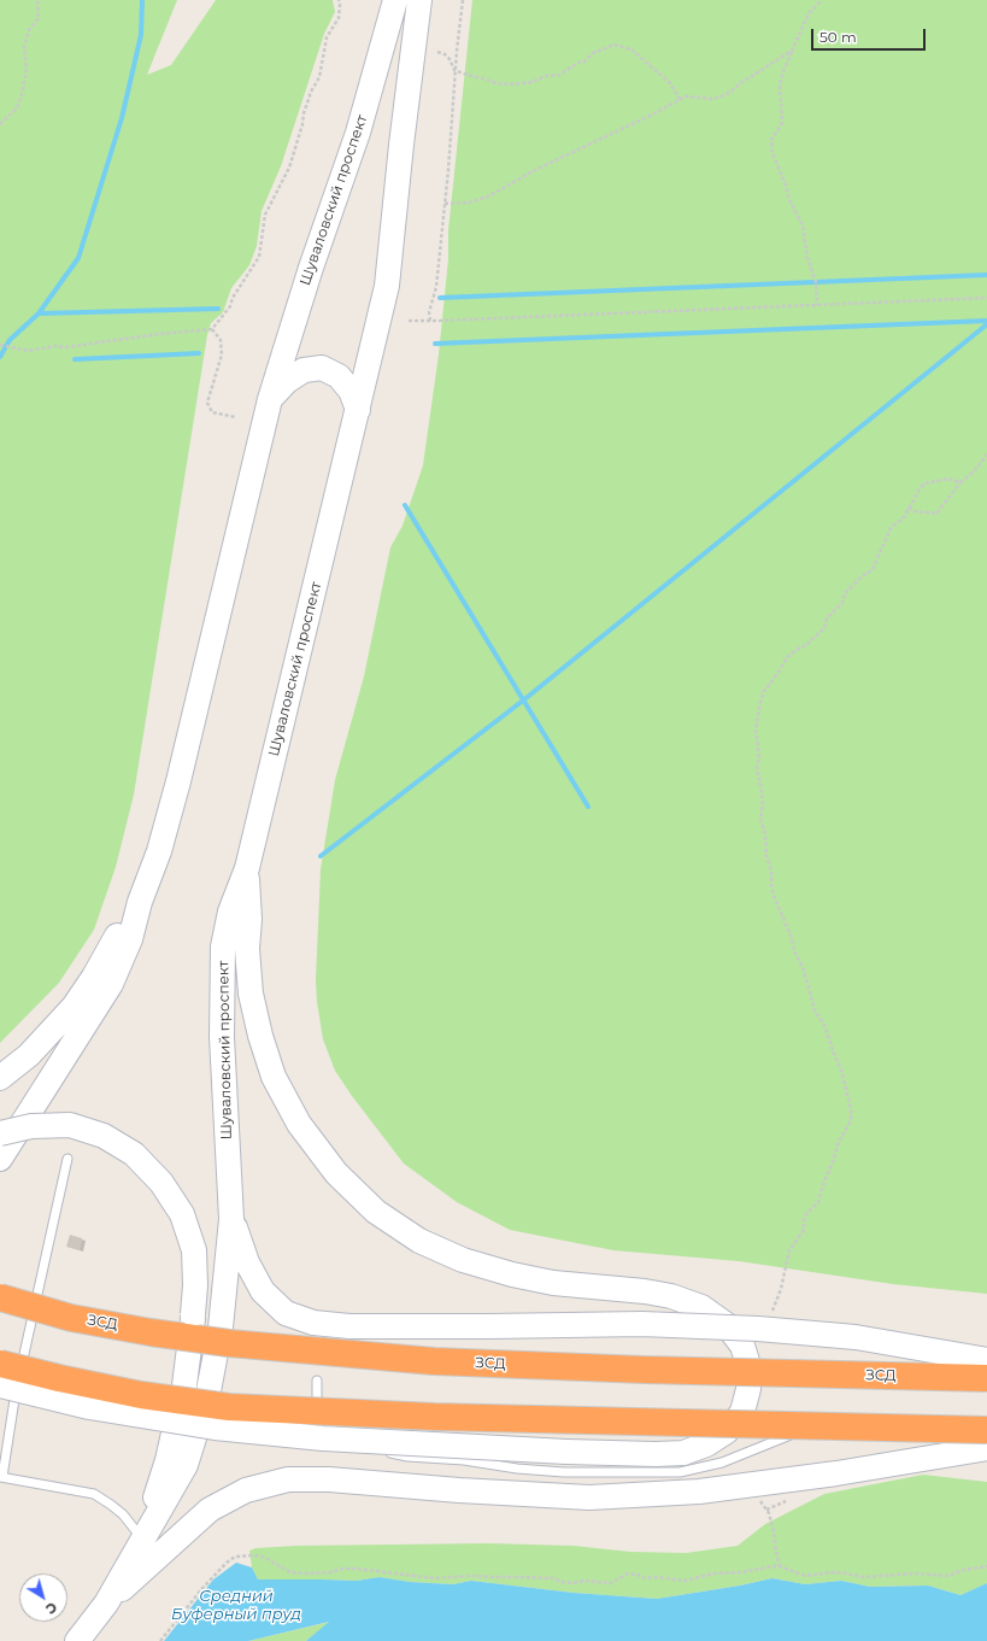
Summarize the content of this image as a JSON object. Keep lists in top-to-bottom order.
{
  "streets": {
    "highway": ["ЗСД"],
    "main road": ["Шуваловский проспект"]
  },
  "water": ["Средний Буферный пруд"],
  "scale_bar": "50 m",
  "north": "bottom right"
}
